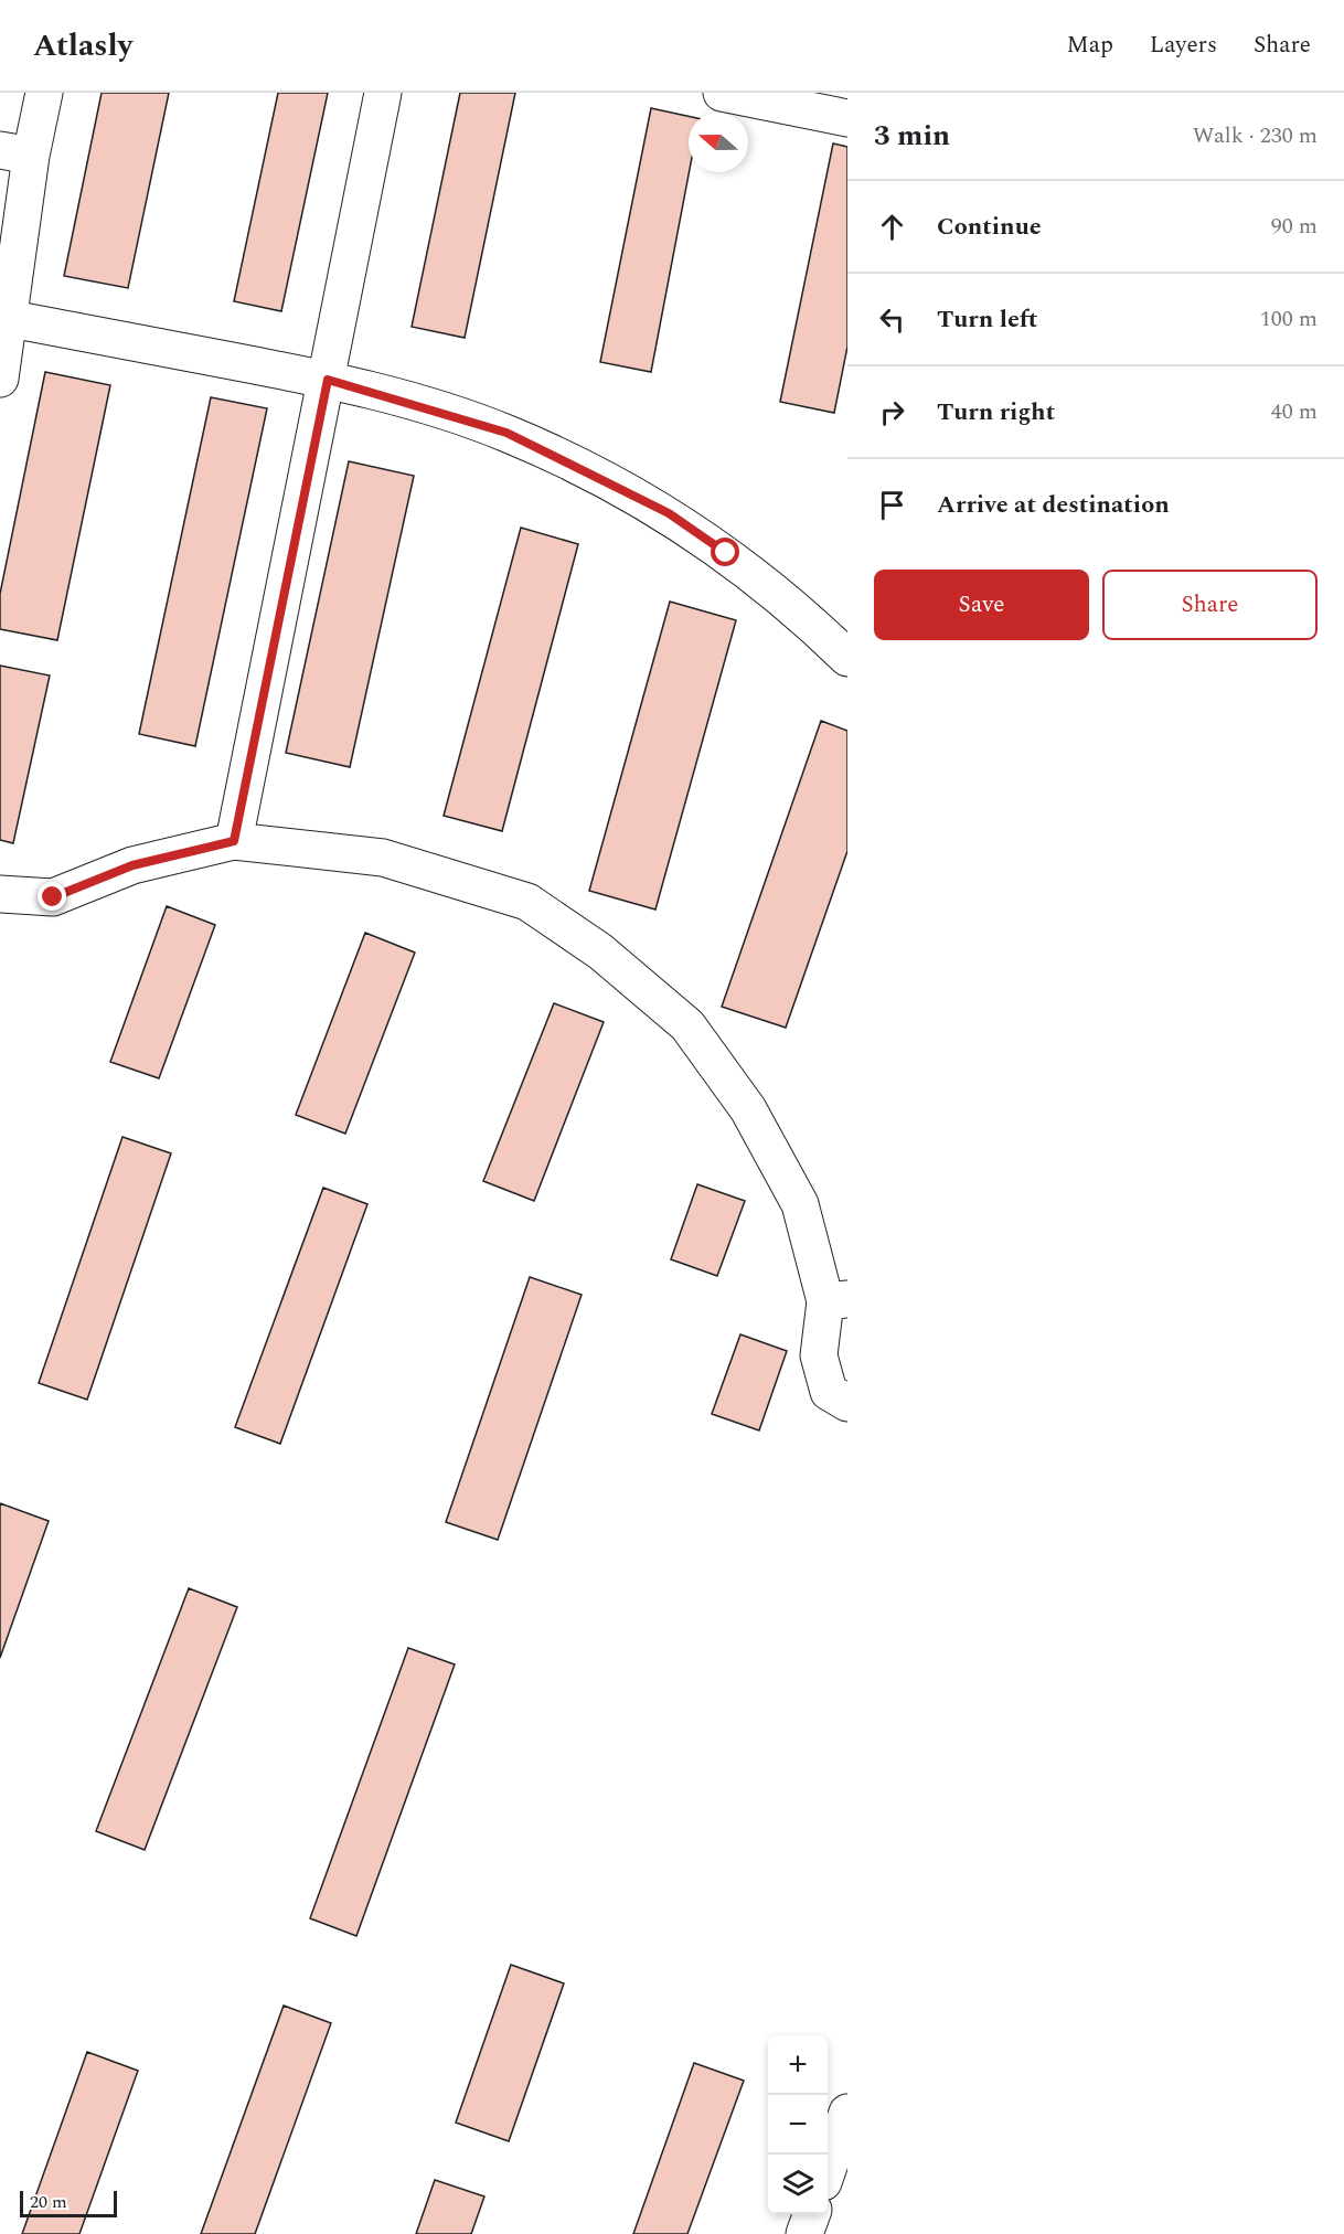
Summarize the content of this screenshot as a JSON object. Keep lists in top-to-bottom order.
{
  "scale_bar": "20 m",
  "north": "left",
  "page": {
    "header": "Atlasly",
    "nav": ["Map", "Layers", "Share"],
    "heading": ["3 min", "Walk · 230 m"],
    "list": [
      ["Continue", "90 m"],
      ["Turn left", "100 m"],
      ["Turn right", "40 m"],
      "Arrive at destination"
    ],
    "buttons": ["Save", "Share"],
    "map_buttons": ["+", "−"],
    "scale": "20 m"
  }
}
